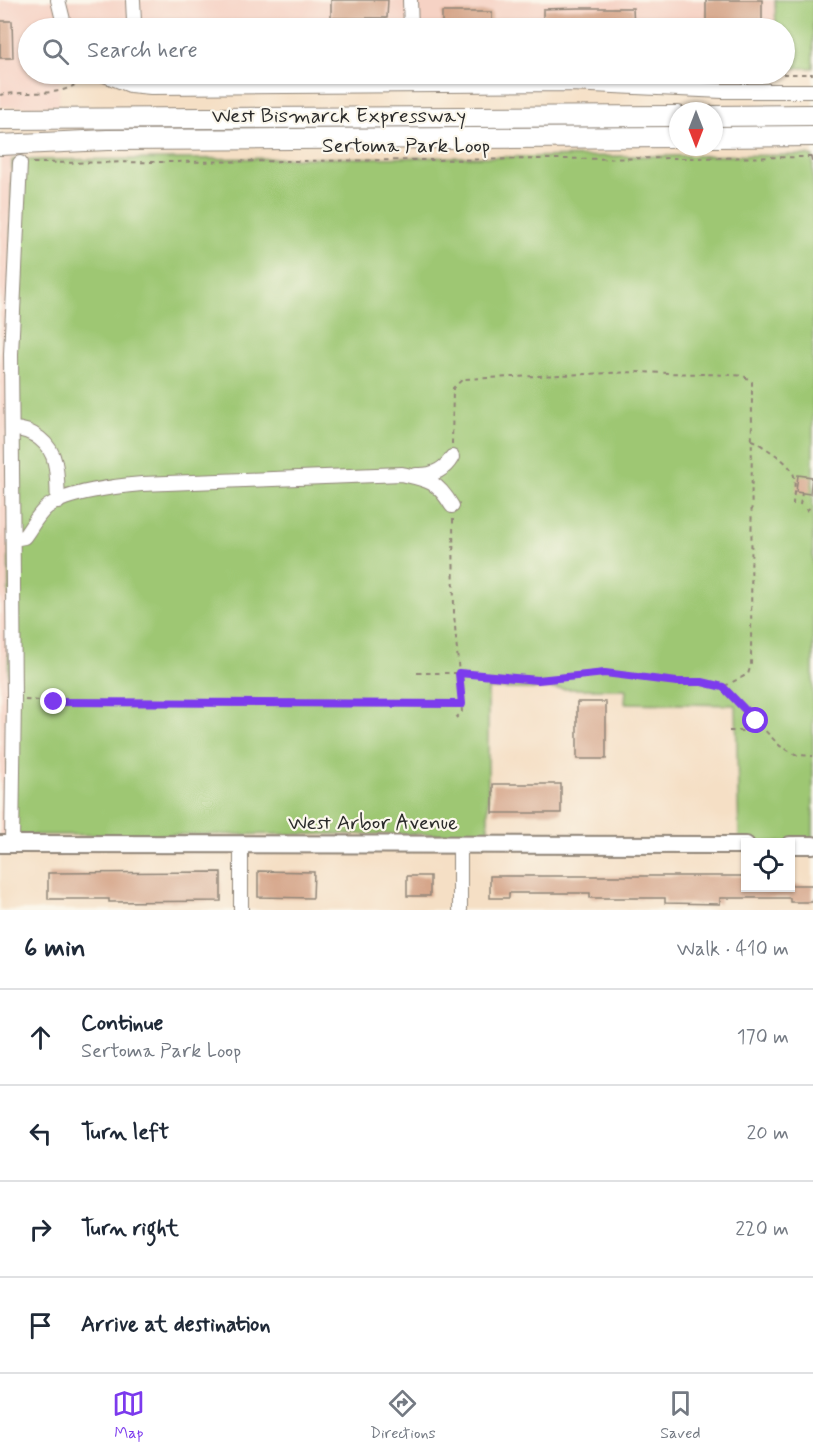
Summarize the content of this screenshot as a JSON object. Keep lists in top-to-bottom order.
{
  "streets": {
    "highway": ["West Bismarck Expressway"],
    "main road": ["West Arbor Avenue"],
    "path": ["Sertoma Park Loop"]
  },
  "north": "bottom",
  "page": {
    "search": "Search here",
    "heading": ["6 min", "Walk · 410 m"],
    "list": [
      ["Continue", "Sertoma Park Loop", "170 m"],
      ["Turn left", "20 m"],
      ["Turn right", "220 m"],
      "Arrive at destination"
    ],
    "nav": ["Map", "Directions", "Saved"]
  }
}
